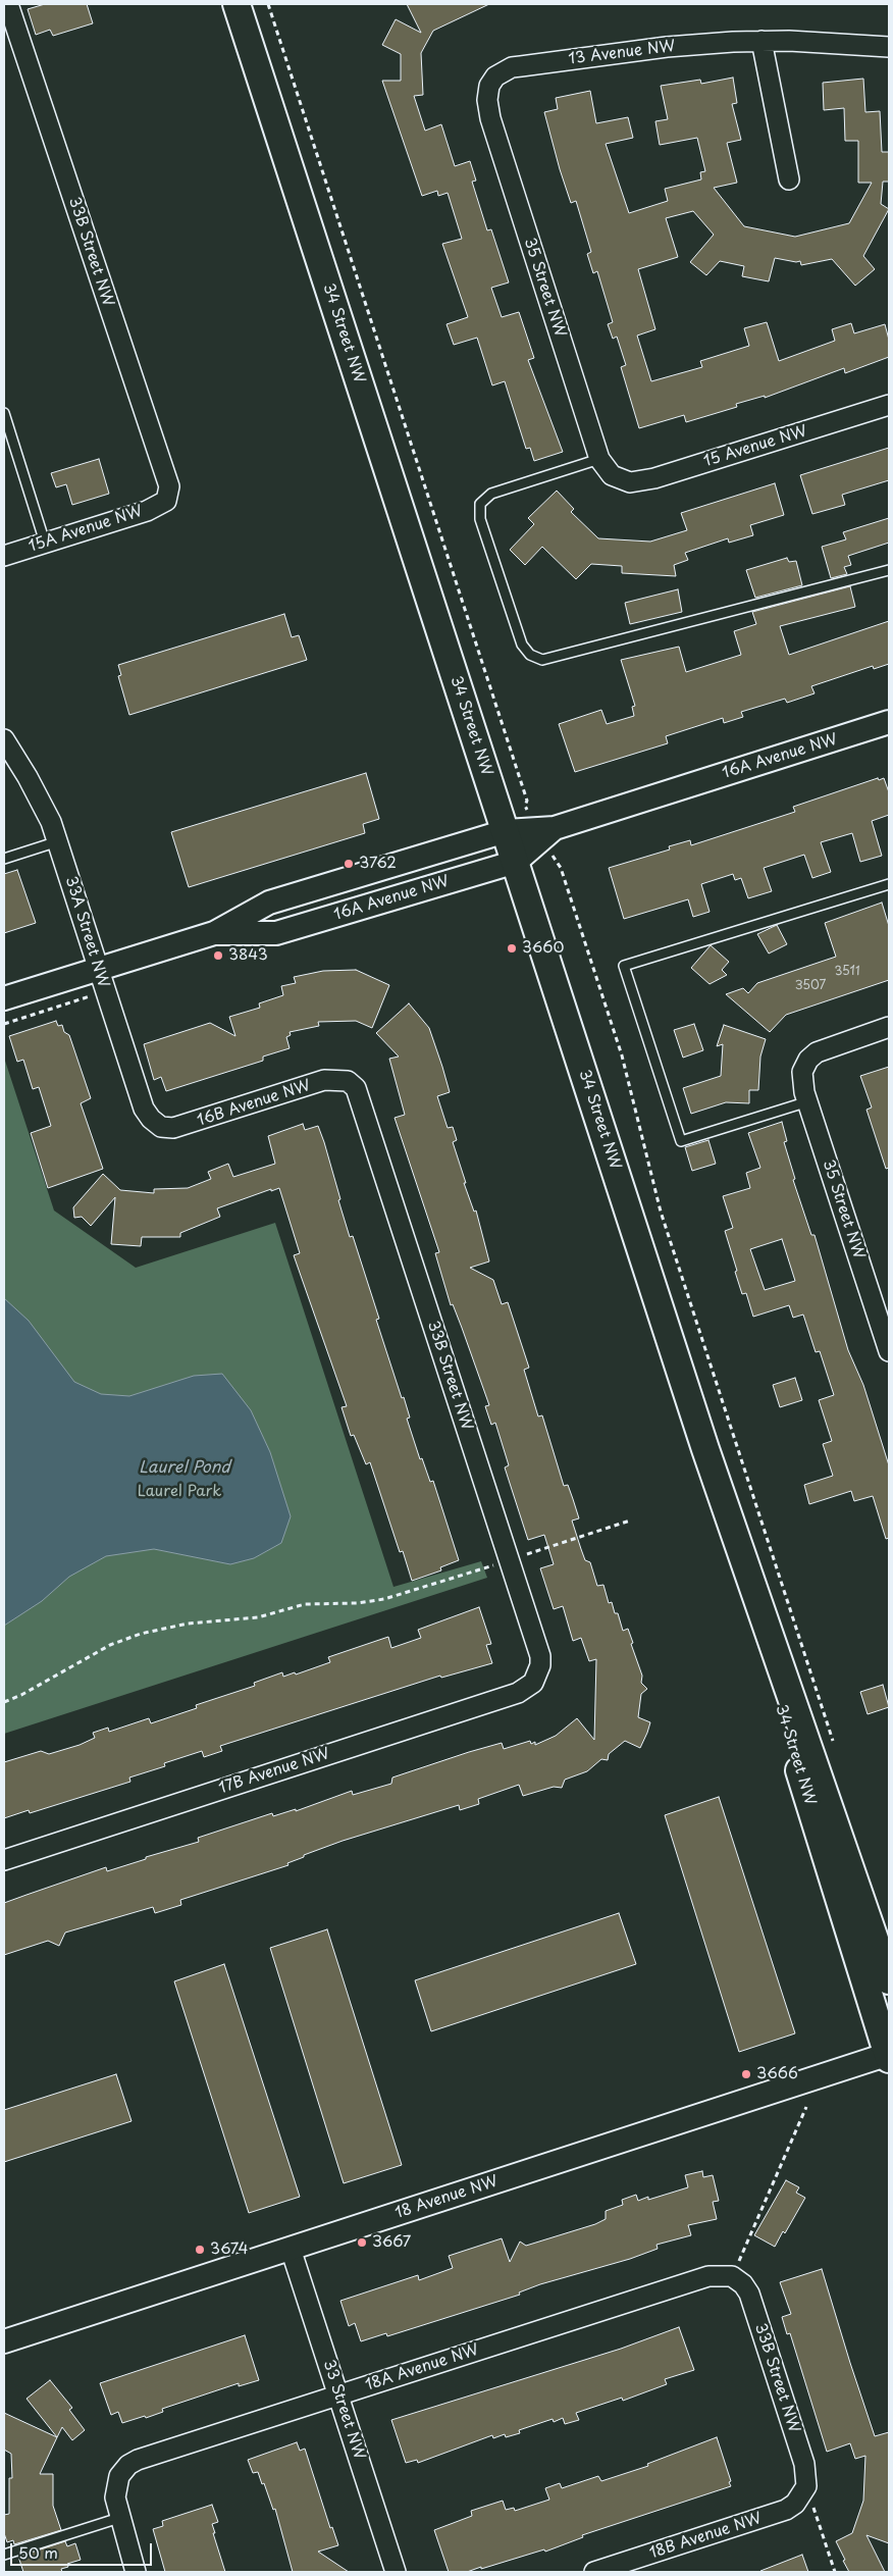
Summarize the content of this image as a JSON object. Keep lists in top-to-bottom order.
{
  "streets": {
    "main road": ["34 Street NW"],
    "street": [
      "13 Avenue NW",
      "33B Street NW",
      "35 Street NW",
      "15 Avenue NW",
      "15A Avenue NW",
      "16A Avenue NW",
      "33A Street NW",
      "16B Avenue NW",
      "17B Avenue NW",
      "18 Avenue NW",
      "18A Avenue NW",
      "33 Street NW",
      "18B Avenue NW"
    ]
  },
  "crossings": [
    ["13 Avenue NW", "35 Street NW"],
    ["33B Street NW", "15A Avenue NW"],
    ["33B Street NW", "16B Avenue NW"],
    ["33B Street NW", "17B Avenue NW"],
    ["33B Street NW", "18A Avenue NW"],
    ["33B Street NW", "18B Avenue NW"],
    ["35 Street NW", "15 Avenue NW"],
    ["34 Street NW", "16A Avenue NW"],
    ["34 Street NW", "18 Avenue NW"],
    ["16A Avenue NW", "33A Street NW"],
    ["33A Street NW", "16B Avenue NW"],
    ["18 Avenue NW", "33 Street NW"],
    ["18A Avenue NW", "33 Street NW"]
  ],
  "water": ["Laurel Pond"],
  "parks": ["Laurel Park"],
  "places": [
    "3762",
    "3660",
    "3843",
    "3666",
    "3667",
    "3674"
  ],
  "house_numbers": ["3511", "3507"],
  "scale_bar": "50 m"
}
